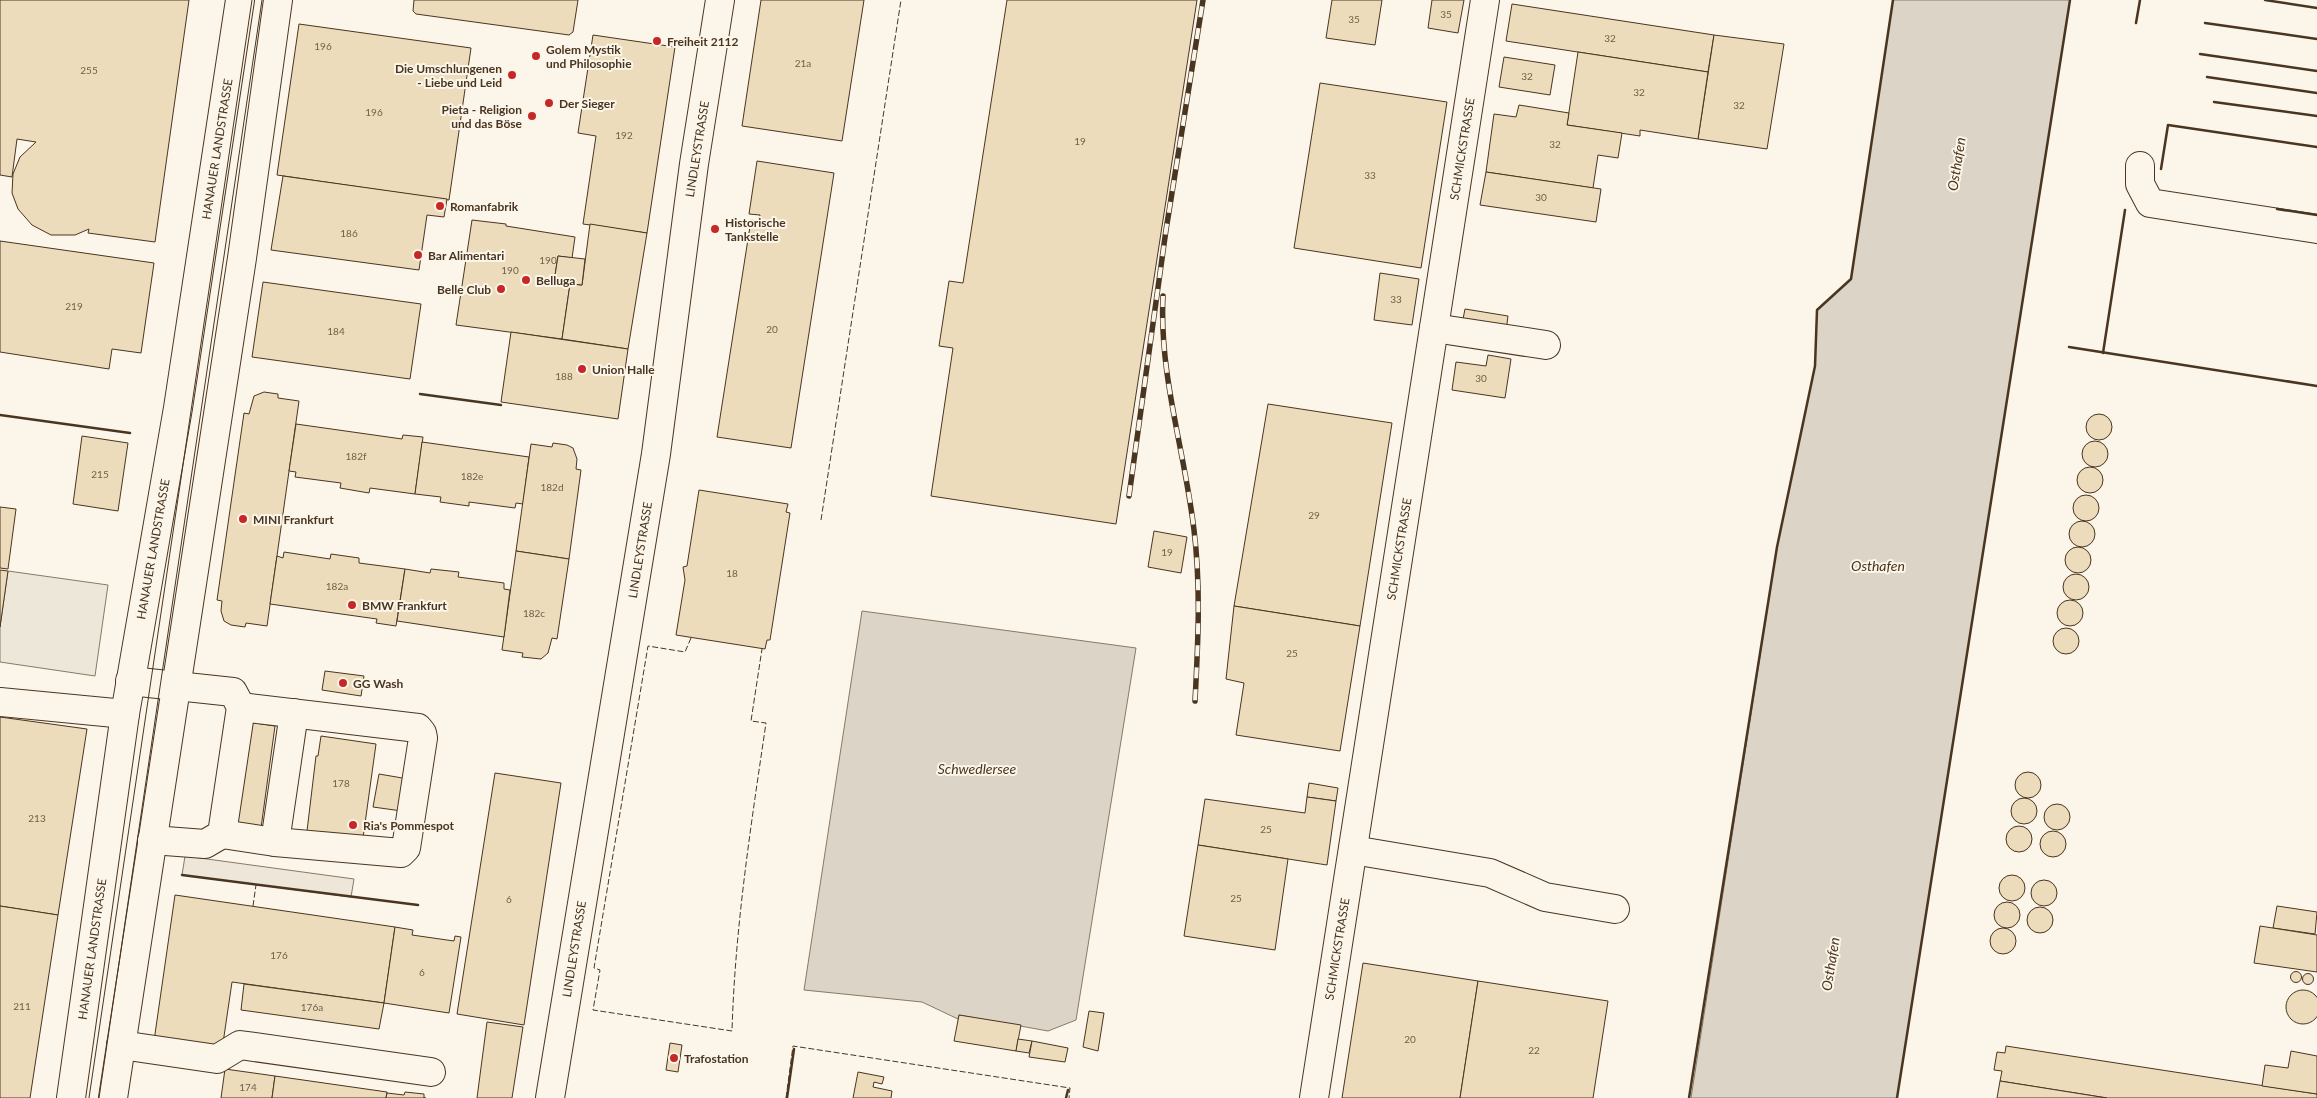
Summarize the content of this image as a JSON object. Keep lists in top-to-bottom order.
{
  "streets": {
    "main road": ["HANAUER LANDSTRASSE", "LINDLEYSTRASSE", "SCHMICKSTRASSE"]
  },
  "water": ["Osthafen", "Schwedlersee"],
  "places": [
    "Freiheit 2112",
    "Golem Mystik und Philosophie",
    "Die Umschlungenen - Liebe und Leid",
    "Der Sieger",
    "Pieta - Religion und das Böse",
    "Romanfabrik",
    "Historische Tankstelle",
    "Bar Alimentari",
    "Belluga",
    "Belle Club",
    "Union Halle",
    "MINI Frankfurt",
    "BMW Frankfurt",
    "GG Wash",
    "Ria's Pommespot",
    "Trafostation"
  ],
  "house_numbers": [
    "35",
    "35",
    "32",
    "196",
    "21a",
    "255",
    "32",
    "32",
    "32",
    "196",
    "192",
    "19",
    "32",
    "33",
    "30",
    "186",
    "190",
    "190",
    "33",
    "219",
    "20",
    "184",
    "188",
    "30",
    "182f",
    "215",
    "182e",
    "182d",
    "29",
    "19",
    "18",
    "182a",
    "182c",
    "25",
    "178",
    "213",
    "25",
    "25",
    "6",
    "176",
    "6",
    "211",
    "176a",
    "20",
    "22",
    "174"
  ]
}
